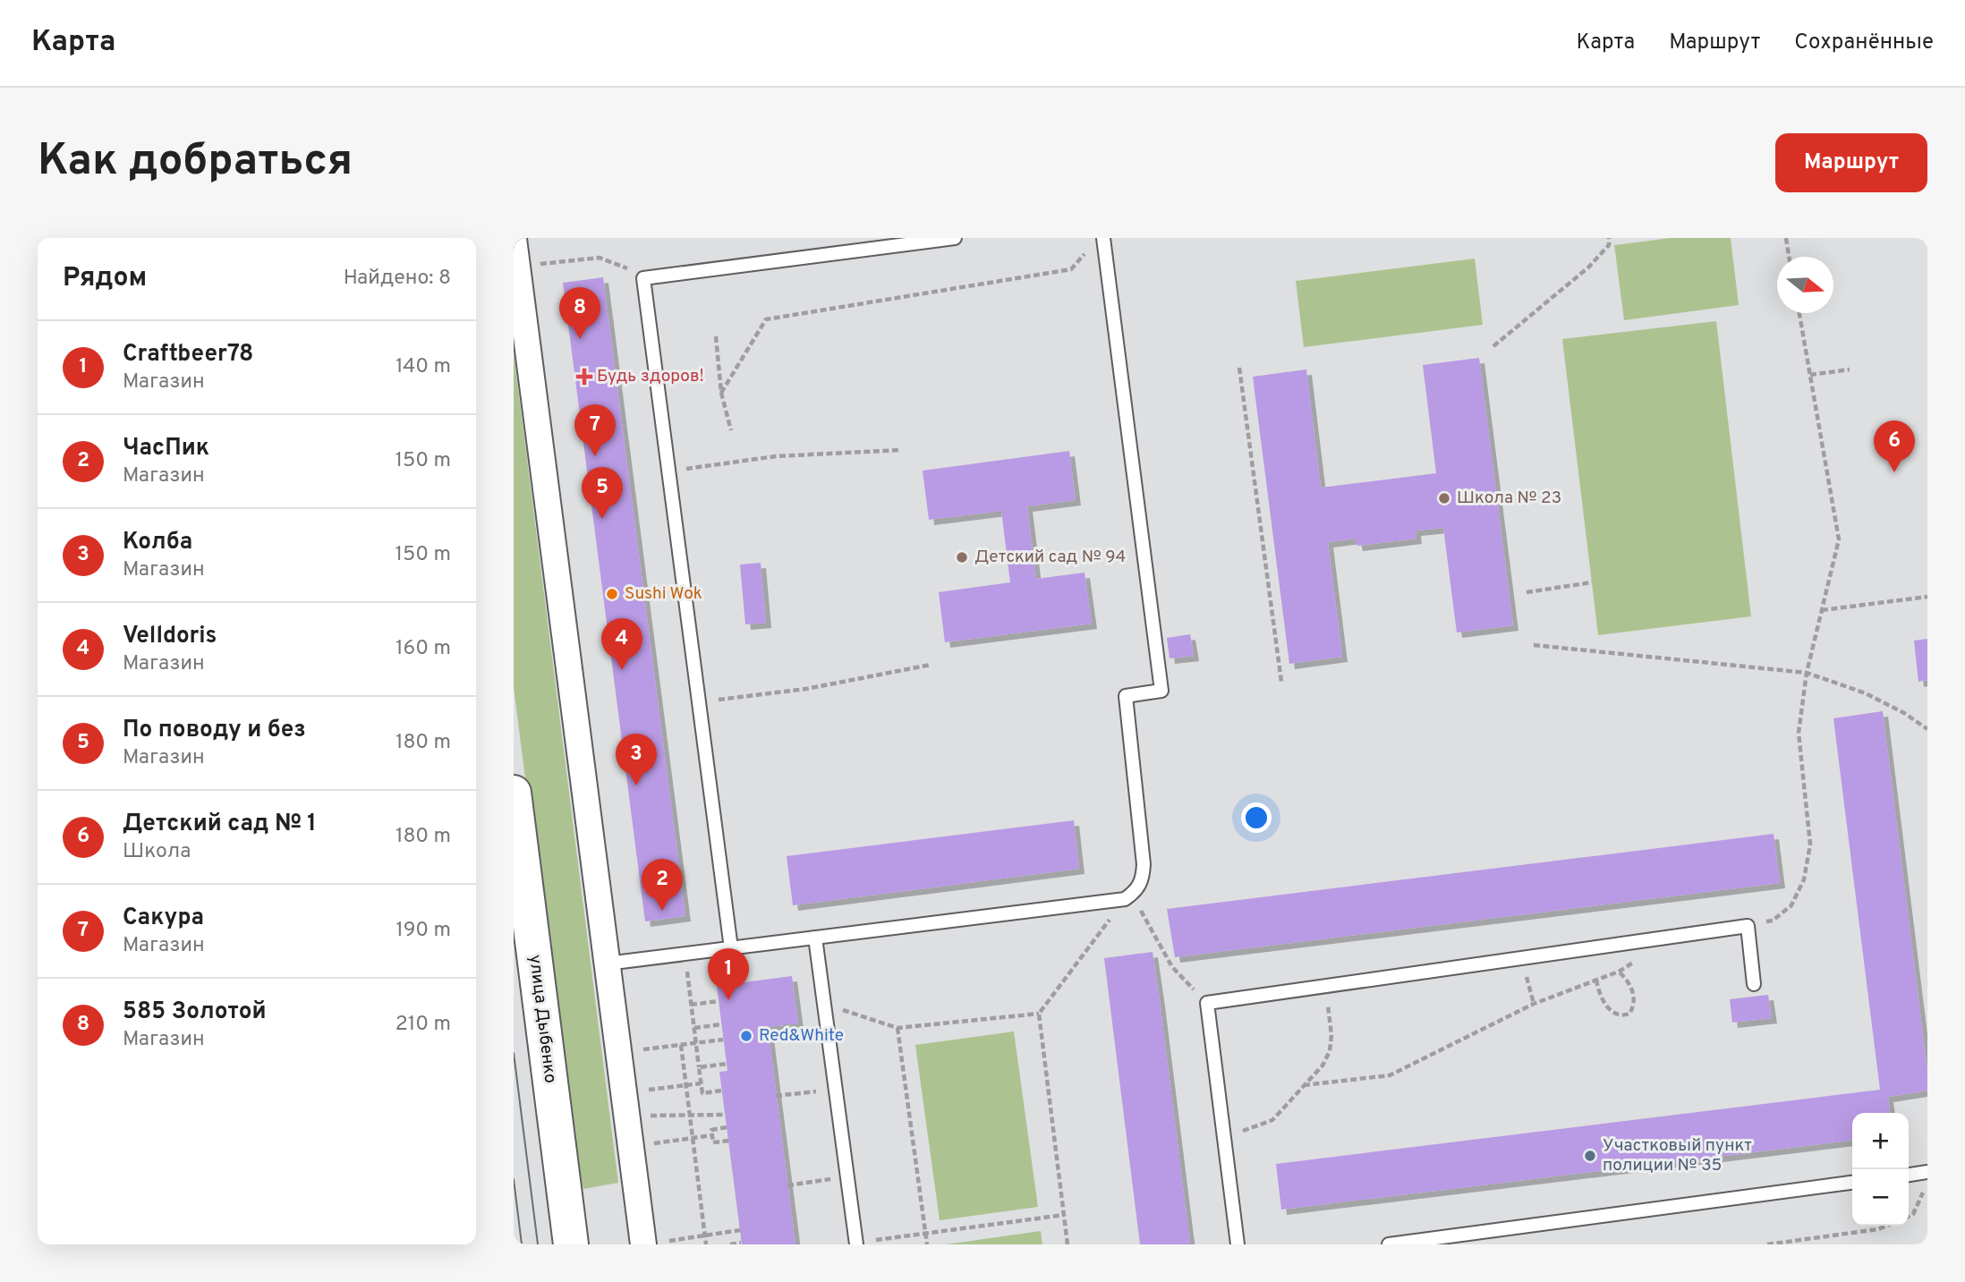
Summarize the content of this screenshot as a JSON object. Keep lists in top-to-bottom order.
{
  "streets": {
    "main road": ["улица Дыбенко"]
  },
  "places": {
    "health": ["Будь здоров!"],
    "other": [
      "Школа № 23",
      "Детский сад № 94",
      "Sushi Wok",
      "Red&White",
      "Участковый пункт полиции № 35"
    ]
  },
  "north": "right",
  "page": {
    "header": "Карта",
    "nav": ["Карта", "Маршрут", "Сохранённые"],
    "buttons": "Маршрут",
    "title": "Как добраться",
    "heading": ["Рядом", "Найдено: 8"],
    "pins": [
      "8",
      "7",
      "6",
      "5",
      "4",
      "3",
      "2",
      "1"
    ],
    "list": [
      {
        "mark": "1",
        "name": "Craftbeer78",
        "note": "Магазин",
        "value": "140 m"
      },
      {
        "mark": "2",
        "name": "ЧасПик",
        "note": "Магазин",
        "value": "150 m"
      },
      {
        "mark": "3",
        "name": "Колба",
        "note": "Магазин",
        "value": "150 m"
      },
      {
        "mark": "4",
        "name": "Velldoris",
        "note": "Магазин",
        "value": "160 m"
      },
      {
        "mark": "5",
        "name": "По поводу и без",
        "note": "Магазин",
        "value": "180 m"
      },
      {
        "mark": "6",
        "name": "Детский сад № 1",
        "note": "Школа",
        "value": "180 m"
      },
      {
        "mark": "7",
        "name": "Сакура",
        "note": "Магазин",
        "value": "190 m"
      },
      {
        "mark": "8",
        "name": "585 Золотой",
        "note": "Магазин",
        "value": "210 m"
      }
    ],
    "map_buttons": ["+", "−"]
  }
}
